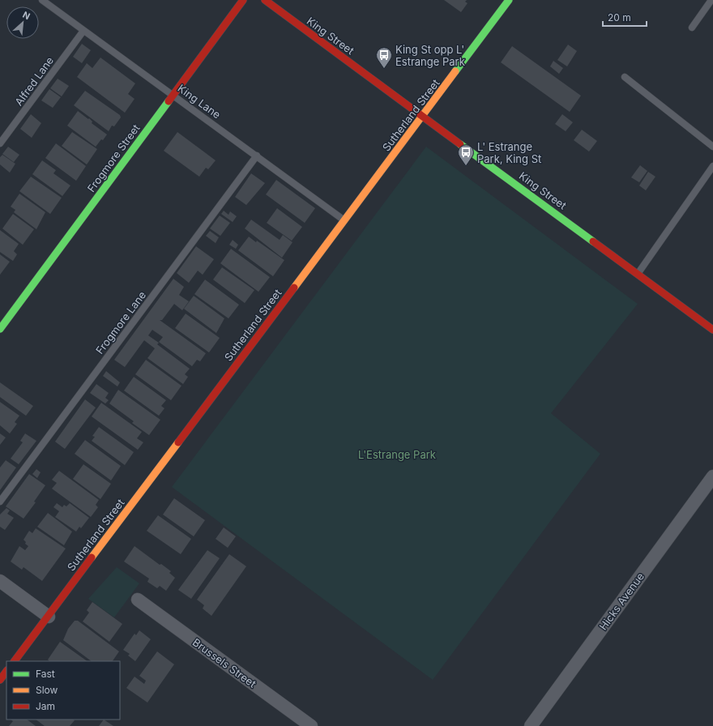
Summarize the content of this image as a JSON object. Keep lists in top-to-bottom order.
{
  "streets": {
    "street": [
      "King Street",
      "Sutherland Street",
      "Frogmore Street",
      "Hicks Avenue",
      "Brussels Street"
    ],
    "lane": ["Alfred Lane", "King Lane", "Frogmore Lane"]
  },
  "crossings": [
    ["King Street", "Sutherland Street"],
    ["Alfred Lane", "King Lane"],
    ["King Lane", "Sutherland Street"],
    ["King Lane", "Frogmore Street"],
    ["King Lane", "Frogmore Lane"]
  ],
  "parks": ["L'Estrange Park"],
  "places": {
    "bus stop": ["King St opp L' Estrange Park", "L' Estrange Park, King St"]
  },
  "legend": ["Fast", "Slow", "Jam"],
  "scale_bar": "20 m",
  "north": "top right"
}
